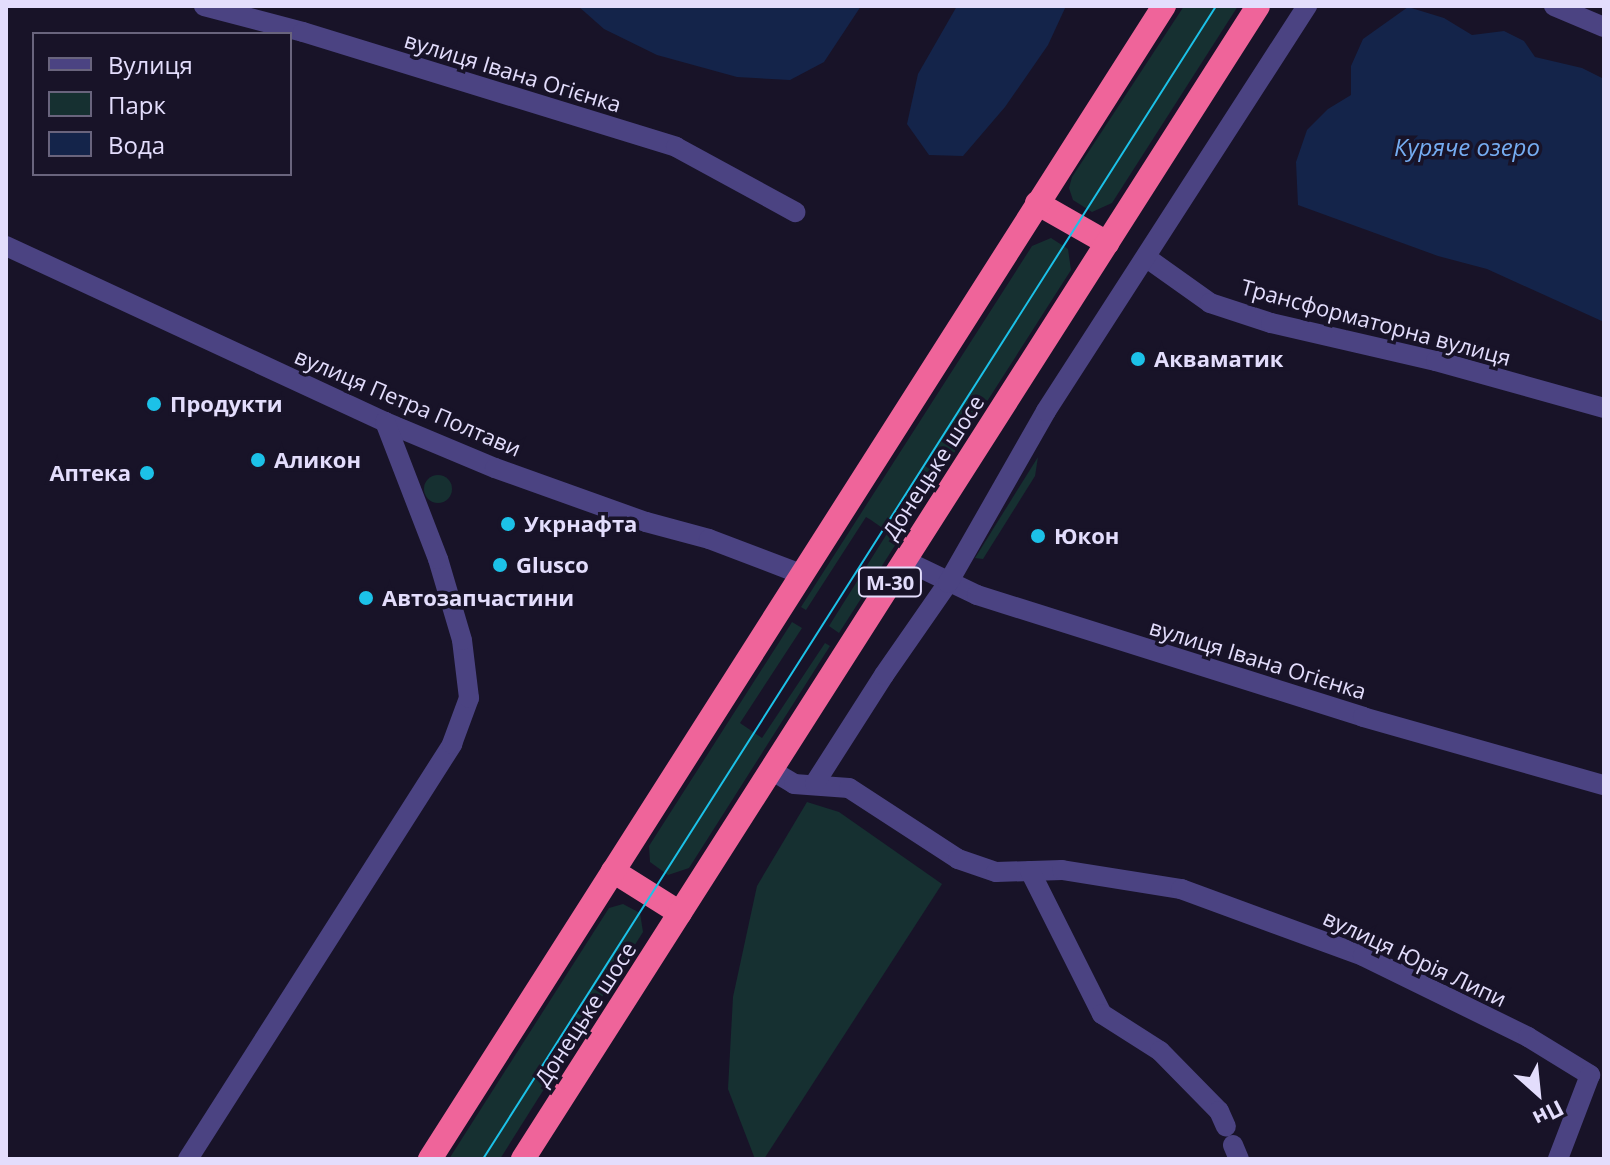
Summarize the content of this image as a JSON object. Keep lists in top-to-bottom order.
{
  "streets": {
    "highway": ["Донецьке шосе", "М-30"],
    "street": [
      "вулиця Івана Огієнка",
      "Трансформаторна вулиця",
      "вулиця Петра Полтави",
      "вулиця Юрія Липи"
    ]
  },
  "crossings": [
    ["вулиця Івана Огієнка", "Донецьке шосе"],
    ["Донецьке шосе", "вулиця Юрія Липи"]
  ],
  "water": ["Куряче озеро"],
  "places": [
    "Акваматик",
    "Продукти",
    "Аликон",
    "Аптека",
    "Укрнафта",
    "Юкон",
    "Glusco",
    "Автозапчастини"
  ],
  "legend": ["Вулиця", "Парк", "Вода"],
  "north": "bottom right"
}
